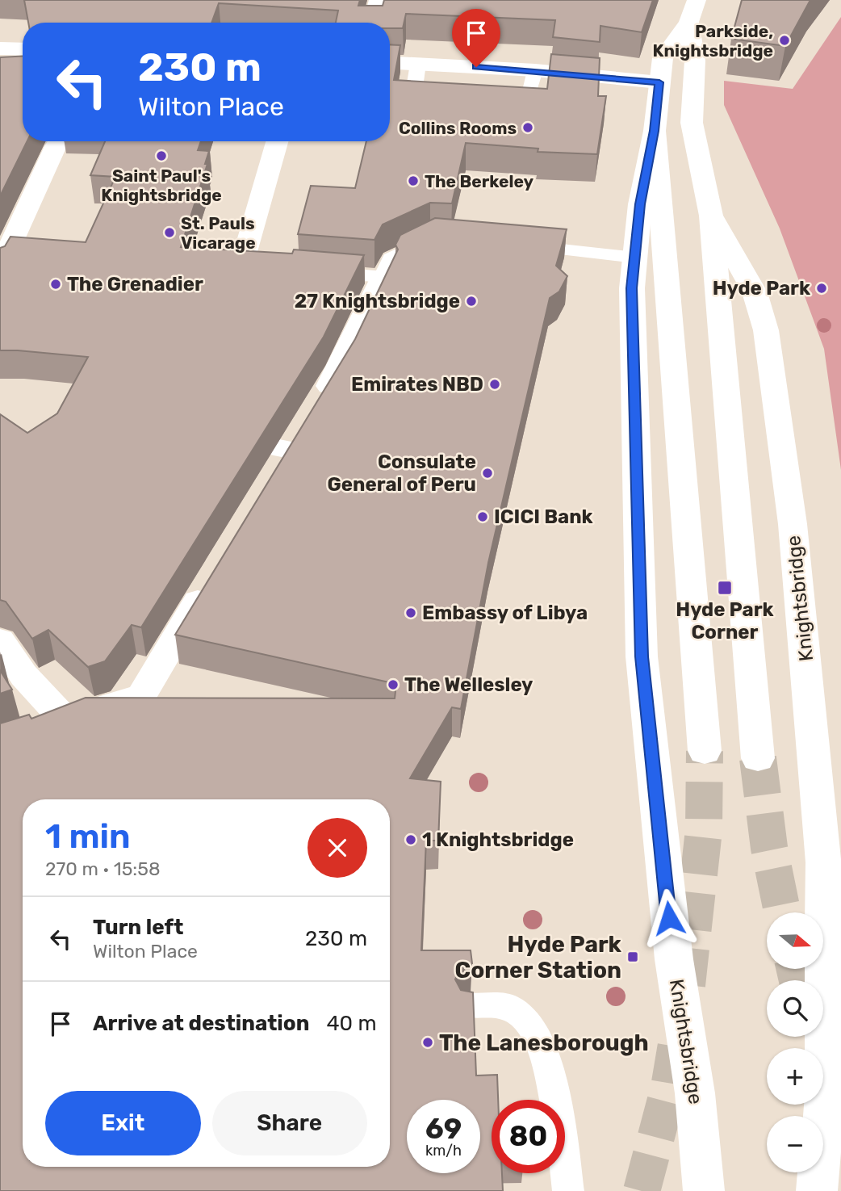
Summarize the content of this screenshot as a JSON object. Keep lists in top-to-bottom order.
{
  "streets": {
    "main road": ["Knightsbridge"]
  },
  "places": {
    "other": [
      "Parkside, Knightsbridge",
      "Collins Rooms",
      "Saint Paul's Knightsbridge",
      "The Berkeley",
      "St. Pauls Vicarage",
      "The Grenadier",
      "Hyde Park",
      "27 Knightsbridge",
      "Emirates NBD",
      "Consulate General of Peru",
      "ICICI Bank",
      "Embassy of Libya",
      "The Wellesley",
      "1 Knightsbridge",
      "The Lanesborough"
    ],
    "transit": ["Hyde Park Corner", "Hyde Park Corner Station"]
  },
  "north": "right",
  "page": {
    "turn": ["230 m", "Wilton Place"],
    "heading": ["1 min", "270 m · 15:58"],
    "list": [
      {
        "name": "Turn left",
        "note": "Wilton Place",
        "value": "230 m"
      },
      {
        "name": "Arrive at destination",
        "value": "40 m"
      }
    ],
    "map_buttons": ["+", "−"],
    "buttons": ["Exit", "Share"],
    "speed": "69 km/h",
    "limit": "80"
  }
}
